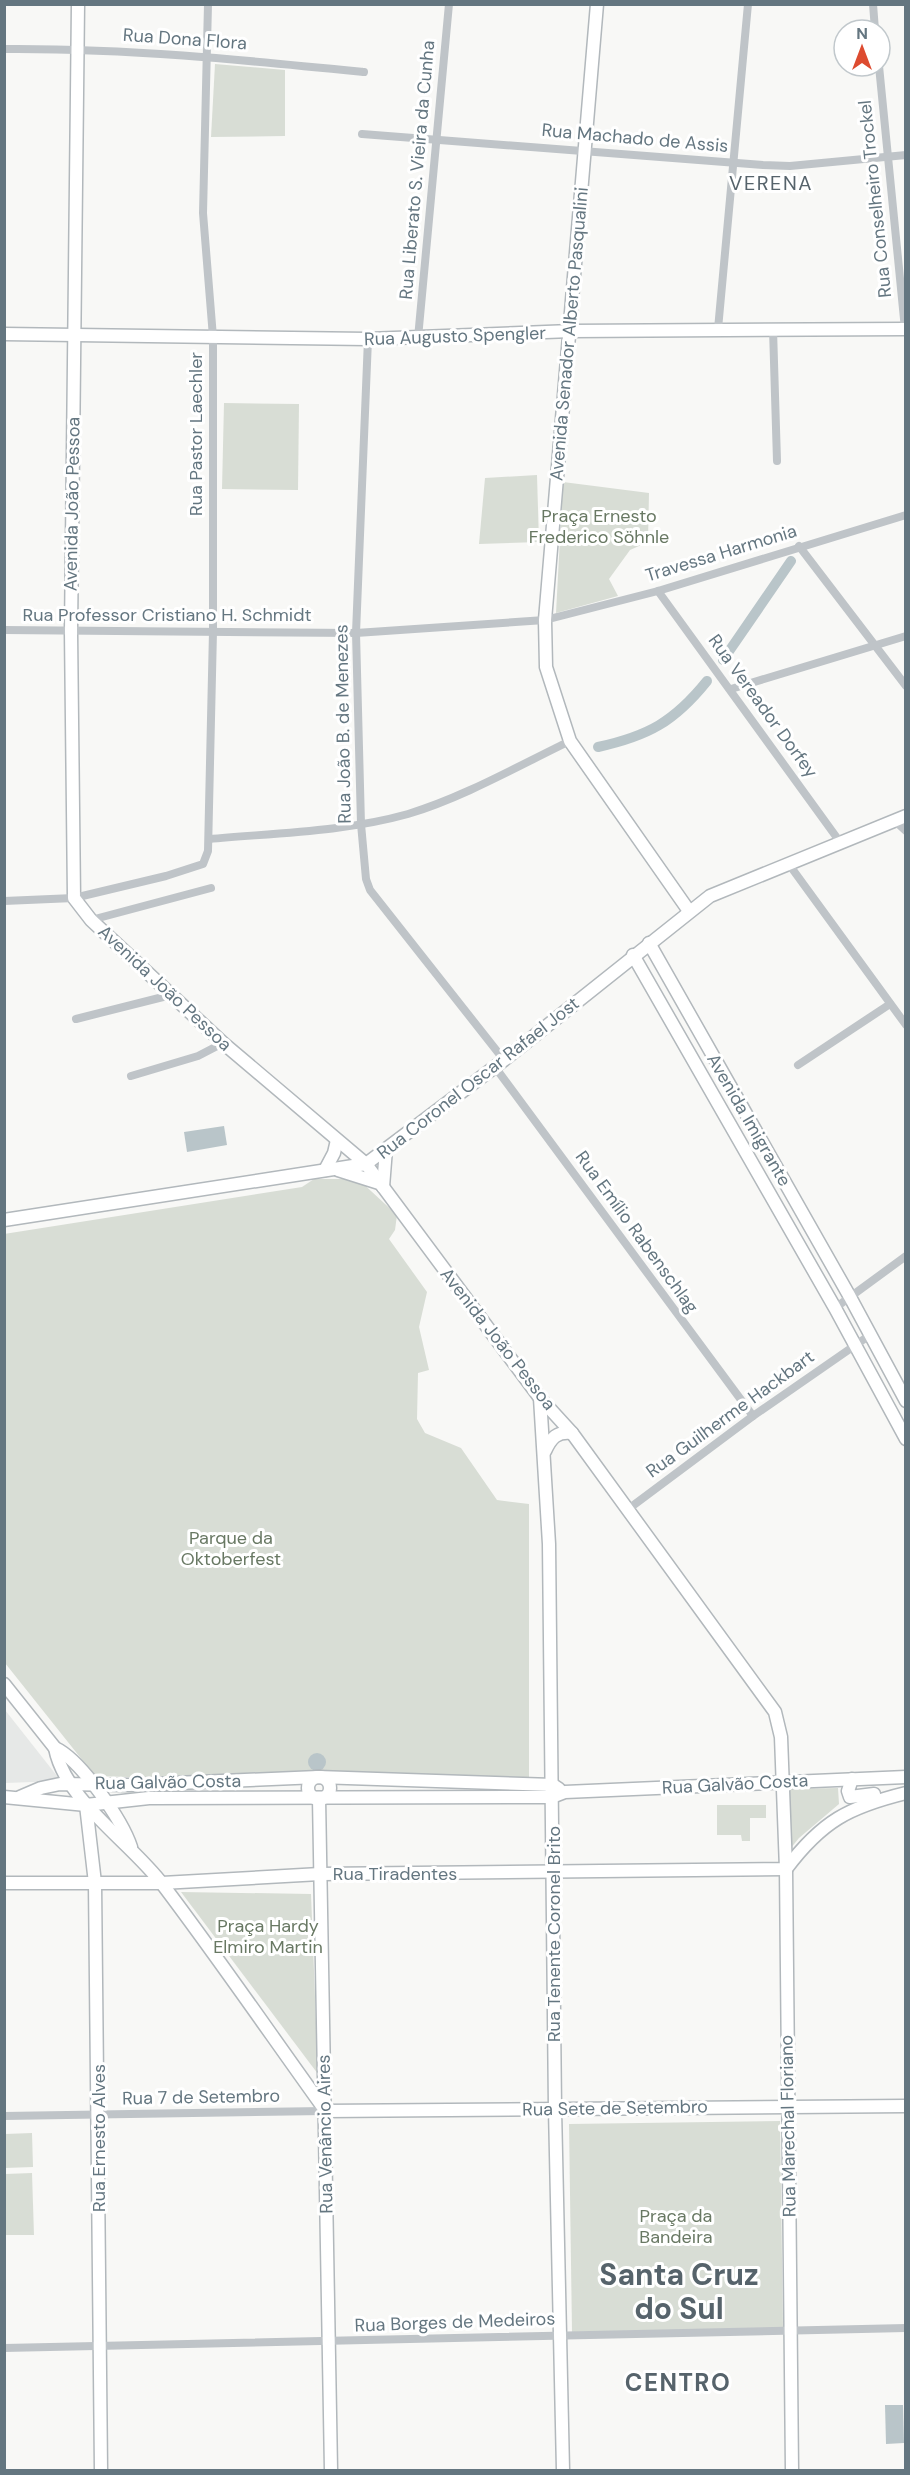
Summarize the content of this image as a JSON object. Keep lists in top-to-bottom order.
{
  "streets": {
    "street": [
      "Rua Dona Flora",
      "Rua Machado de Assis",
      "Rua Liberato S. Vieira da Cunha",
      "Rua Conselheiro Trockel",
      "Avenida Senador Alberto Pasqualini",
      "Rua Augusto Spengler",
      "Rua Pastor Laechler",
      "Avenida João Pessoa",
      "Travessa Harmonia",
      "Rua Professor Cristiano H. Schmidt",
      "Rua Vereador Dorfey",
      "Rua João B. de Menezes",
      "Rua Coronel Oscar Rafael Jost",
      "Avenida Imigrante",
      "Rua Emílio Rabenschlag",
      "Rua Guilherme Hackbart",
      "Rua Galvão Costa",
      "Rua Tiradentes",
      "Rua Tenente Coronel Brito",
      "Rua 7 de Setembro",
      "Rua Sete de Setembro",
      "Rua Marechal Floriano",
      "Rua Venâncio Aires",
      "Rua Ernesto Alves",
      "Rua Borges de Medeiros"
    ]
  },
  "crossings": [
    ["Rua Dona Flora", "Rua Pastor Laechler"],
    ["Rua Dona Flora", "Avenida João Pessoa"],
    ["Rua Machado de Assis", "Rua Liberato S. Vieira da Cunha"],
    ["Rua Machado de Assis", "Rua Conselheiro Trockel"],
    ["Rua Machado de Assis", "Avenida Senador Alberto Pasqualini"],
    ["Rua Liberato S. Vieira da Cunha", "Rua Augusto Spengler"],
    ["Rua Conselheiro Trockel", "Rua Augusto Spengler"],
    ["Avenida Senador Alberto Pasqualini", "Rua Augusto Spengler"],
    ["Avenida Senador Alberto Pasqualini", "Travessa Harmonia"],
    ["Avenida Senador Alberto Pasqualini", "Rua Professor Cristiano H. Schmidt"],
    ["Avenida Senador Alberto Pasqualini", "Rua Coronel Oscar Rafael Jost"],
    ["Rua Augusto Spengler", "Rua Pastor Laechler"],
    ["Rua Augusto Spengler", "Avenida João Pessoa"],
    ["Rua Augusto Spengler", "Rua João B. de Menezes"],
    ["Rua Pastor Laechler", "Avenida João Pessoa"],
    ["Rua Pastor Laechler", "Rua Professor Cristiano H. Schmidt"],
    ["Avenida João Pessoa", "Rua Professor Cristiano H. Schmidt"],
    ["Avenida João Pessoa", "Rua Coronel Oscar Rafael Jost"],
    ["Avenida João Pessoa", "Rua Guilherme Hackbart"],
    ["Avenida João Pessoa", "Rua Galvão Costa"],
    ["Avenida João Pessoa", "Rua Tenente Coronel Brito"],
    ["Avenida João Pessoa", "Rua Marechal Floriano"],
    ["Travessa Harmonia", "Rua Professor Cristiano H. Schmidt"],
    ["Travessa Harmonia", "Rua Vereador Dorfey"],
    ["Rua Professor Cristiano H. Schmidt", "Rua João B. de Menezes"],
    ["Rua Vereador Dorfey", "Rua Coronel Oscar Rafael Jost"],
    ["Rua João B. de Menezes", "Rua Coronel Oscar Rafael Jost"],
    ["Rua João B. de Menezes", "Rua Emílio Rabenschlag"],
    ["Rua Coronel Oscar Rafael Jost", "Avenida Imigrante"],
    ["Rua Coronel Oscar Rafael Jost", "Rua Emílio Rabenschlag"],
    ["Avenida Imigrante", "Rua Guilherme Hackbart"],
    ["Rua Emílio Rabenschlag", "Rua Guilherme Hackbart"],
    ["Rua Galvão Costa", "Rua Tenente Coronel Brito"],
    ["Rua Galvão Costa", "Rua Marechal Floriano"],
    ["Rua Galvão Costa", "Rua Venâncio Aires"],
    ["Rua Galvão Costa", "Rua Ernesto Alves"],
    ["Rua Tiradentes", "Rua Tenente Coronel Brito"],
    ["Rua Tiradentes", "Rua Marechal Floriano"],
    ["Rua Tiradentes", "Rua Venâncio Aires"],
    ["Rua Tiradentes", "Rua Ernesto Alves"],
    ["Rua Tenente Coronel Brito", "Rua Sete de Setembro"],
    ["Rua Tenente Coronel Brito", "Rua Borges de Medeiros"],
    ["Rua 7 de Setembro", "Rua Sete de Setembro"],
    ["Rua 7 de Setembro", "Rua Venâncio Aires"],
    ["Rua 7 de Setembro", "Rua Ernesto Alves"],
    ["Rua Sete de Setembro", "Rua Marechal Floriano"],
    ["Rua Sete de Setembro", "Rua Venâncio Aires"],
    ["Rua Marechal Floriano", "Rua Borges de Medeiros"],
    ["Rua Venâncio Aires", "Rua Borges de Medeiros"],
    ["Rua Ernesto Alves", "Rua Borges de Medeiros"]
  ],
  "districts": ["VERENA", "Santa Cruz do Sul", "CENTRO"],
  "parks": [
    "Praça Ernesto Frederico Söhnle",
    "Parque da Oktoberfest",
    "Praça Hardy Elmiro Martin",
    "Praça da Bandeira"
  ],
  "north": "top"
}
